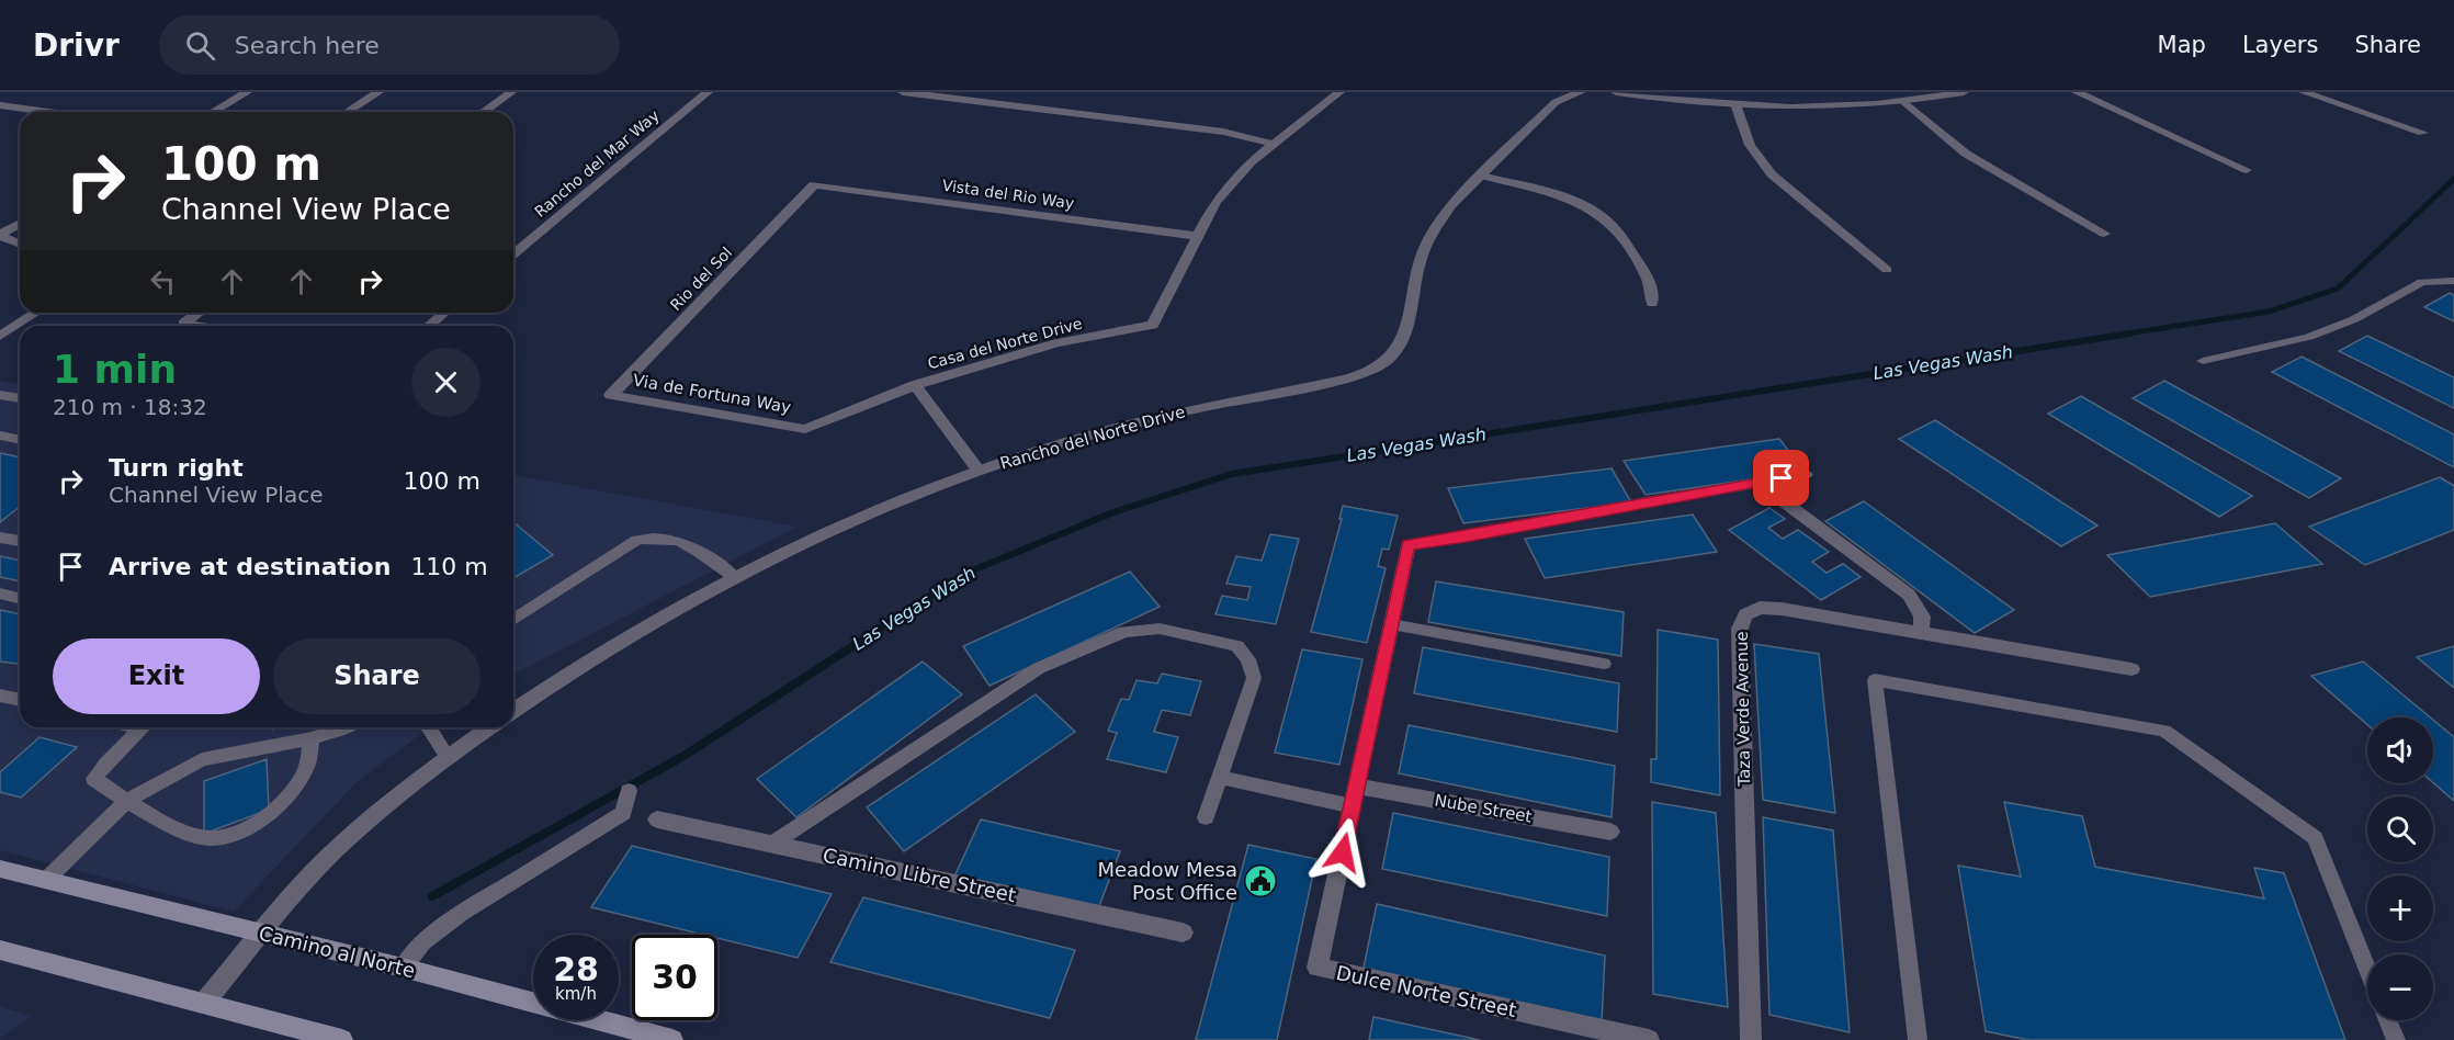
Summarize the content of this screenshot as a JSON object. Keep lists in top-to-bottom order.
{
  "streets": {
    "main road": ["Camino al Norte"],
    "street": [
      "Rancho del Mar Way",
      "Vista del Rio Way",
      "Rio del Sol",
      "Casa del Norte Drive",
      "Via de Fortuna Way",
      "Rancho del Norte Drive",
      "Taza Verde Avenue",
      "Nube Street",
      "Camino Libre Street",
      "Dulce Norte Street"
    ]
  },
  "crossings": [
    ["Vista del Rio Way", "Rio del Sol"],
    ["Vista del Rio Way", "Casa del Norte Drive"],
    ["Rio del Sol", "Via de Fortuna Way"],
    ["Casa del Norte Drive", "Via de Fortuna Way"],
    ["Nube Street", "Dulce Norte Street"]
  ],
  "water": ["Las Vegas Wash"],
  "places": {
    "public building": ["Meadow Mesa Post Office"]
  },
  "page": {
    "header": "Drivr",
    "search": "Search here",
    "nav": ["Map", "Layers", "Share"],
    "turn": ["100 m", "Channel View Place"],
    "heading": ["1 min", "210 m · 18:32"],
    "list": [
      {
        "name": "Turn right",
        "note": "Channel View Place",
        "value": "100 m"
      },
      {
        "name": "Arrive at destination",
        "value": "110 m"
      }
    ],
    "buttons": ["Exit", "Share"],
    "map_buttons": ["+", "−"],
    "speed": "28 km/h",
    "limit": "30"
  }
}
